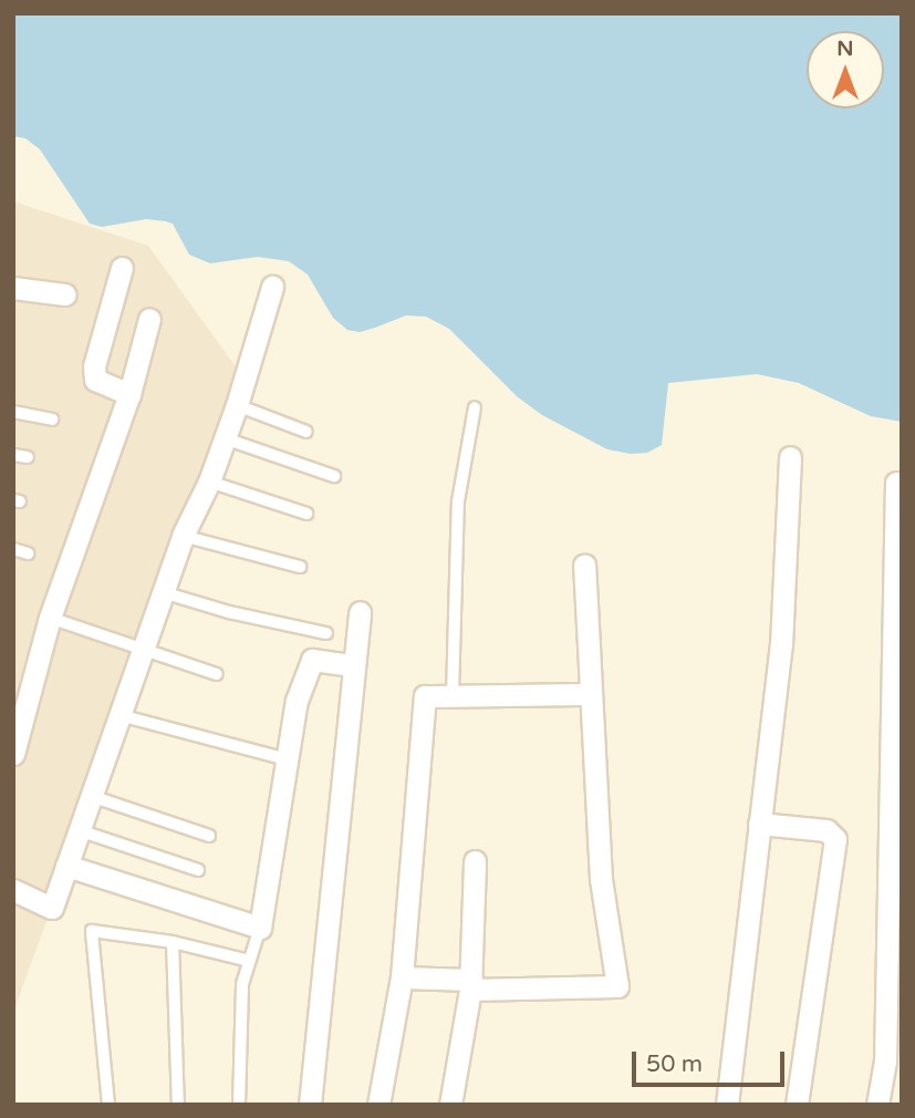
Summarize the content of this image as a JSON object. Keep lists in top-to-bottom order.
{
  "scale_bar": "50 m",
  "north": "top"
}
